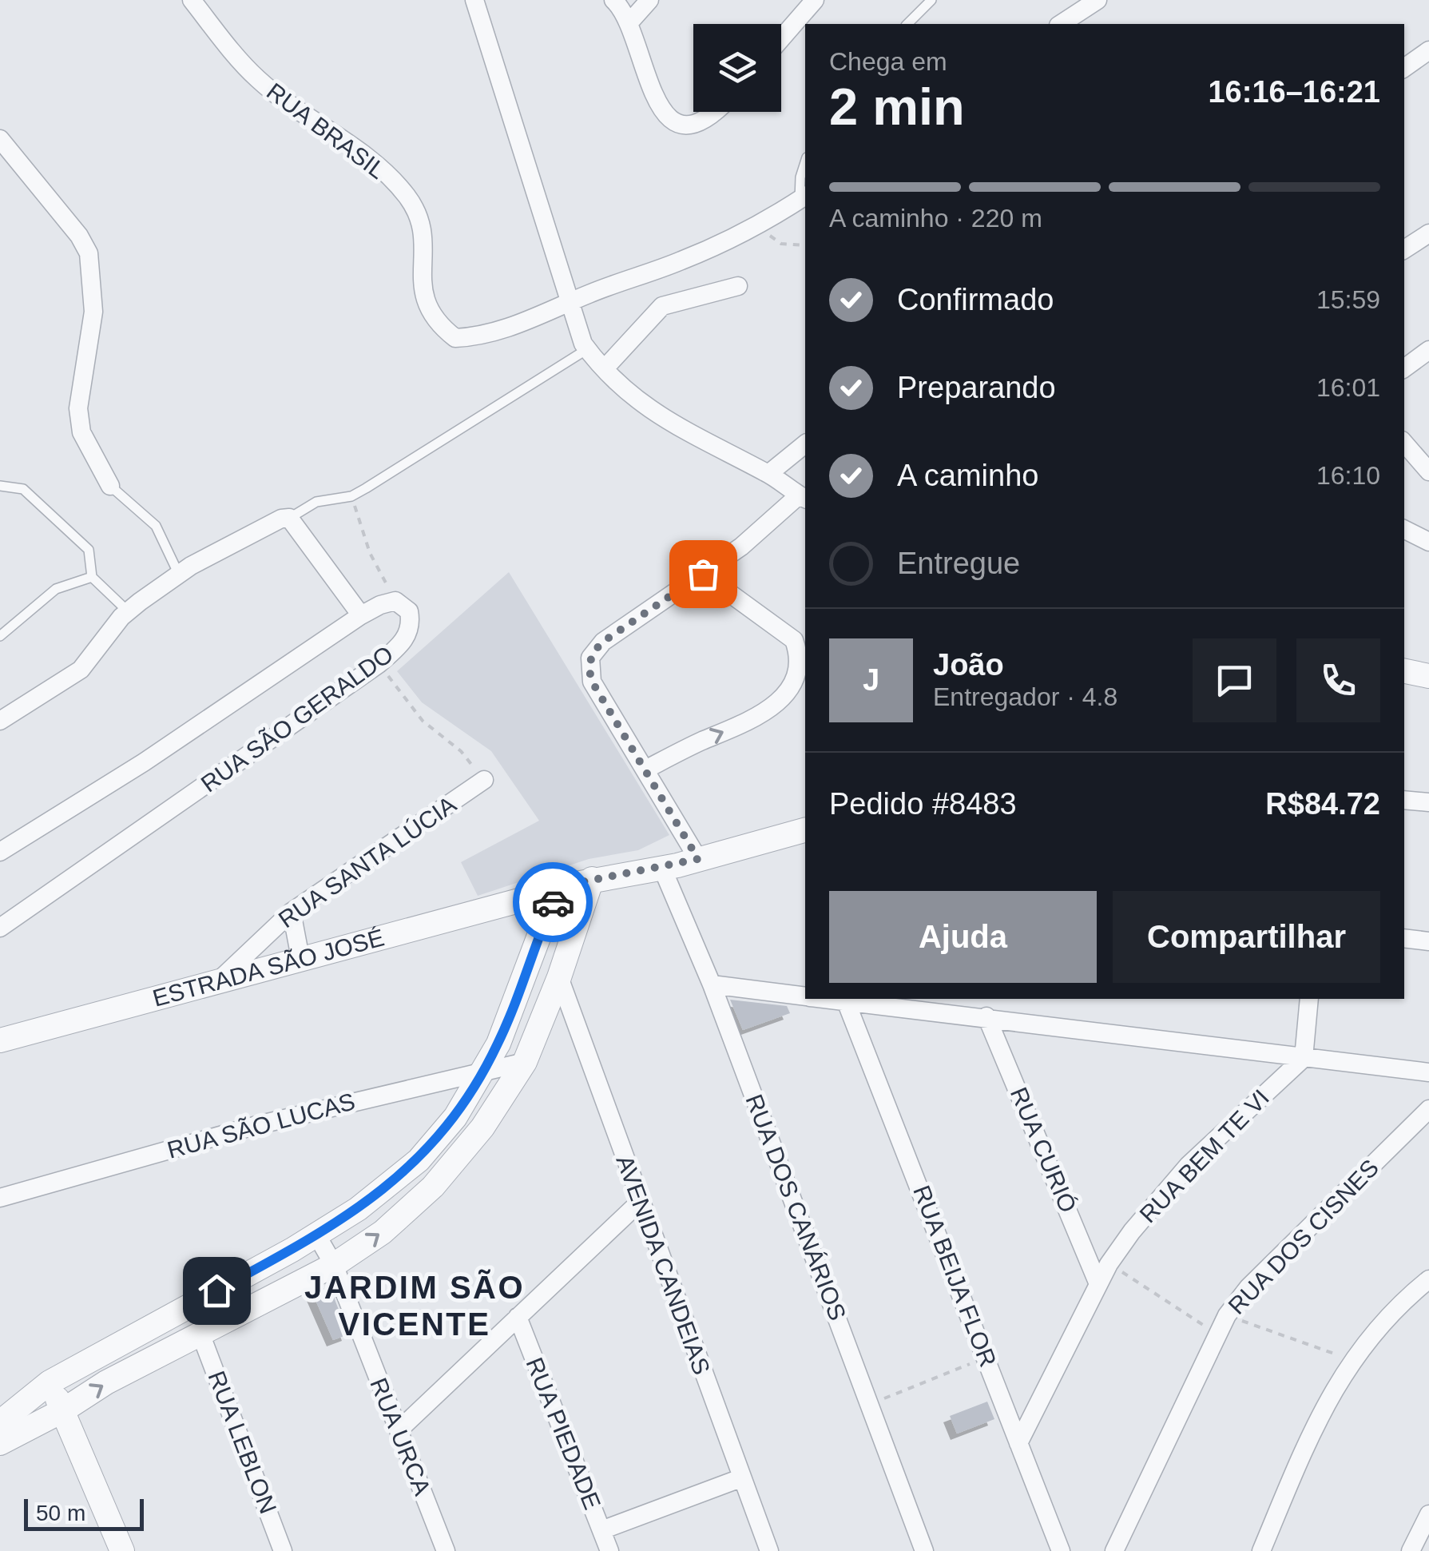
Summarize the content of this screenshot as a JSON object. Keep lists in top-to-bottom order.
{
  "streets": {
    "street": [
      "RUA BRASIL",
      "RUA SÃO GERALDO",
      "RUA SANTA LÚCIA",
      "ESTRADA SÃO JOSÉ",
      "RUA SÃO LUCAS",
      "RUA CURIÓ",
      "RUA BEM TE VI",
      "RUA DOS CANÁRIOS",
      "RUA DOS CISNES",
      "AVENIDA CANDEIAS",
      "RUA BEIJA FLOR",
      "RUA PIEDADE",
      "RUA URCA",
      "RUA LEBLON"
    ]
  },
  "crossings": [
    ["RUA SANTA LÚCIA", "ESTRADA SÃO JOSÉ"],
    ["ESTRADA SÃO JOSÉ", "RUA DOS CANÁRIOS"],
    ["RUA CURIÓ", "RUA BEM TE VI"],
    ["RUA BEM TE VI", "RUA BEIJA FLOR"]
  ],
  "districts": ["JARDIM SÃO VICENTE"],
  "scale_bar": "50 m",
  "page": {
    "heading": ["2 min", "Chega em", "16:16–16:21"],
    "panel": [
      "João",
      "Entregador · 4.8",
      "Pedido #8483",
      "R$84.72"
    ],
    "bar": "A caminho · 220 m",
    "list": [
      ["Confirmado", "15:59"],
      ["Preparando", "16:01"],
      ["A caminho", "16:10"],
      "Entregue"
    ],
    "round": "J",
    "buttons": ["Ajuda", "Compartilhar"],
    "scale": "50 m"
  }
}
